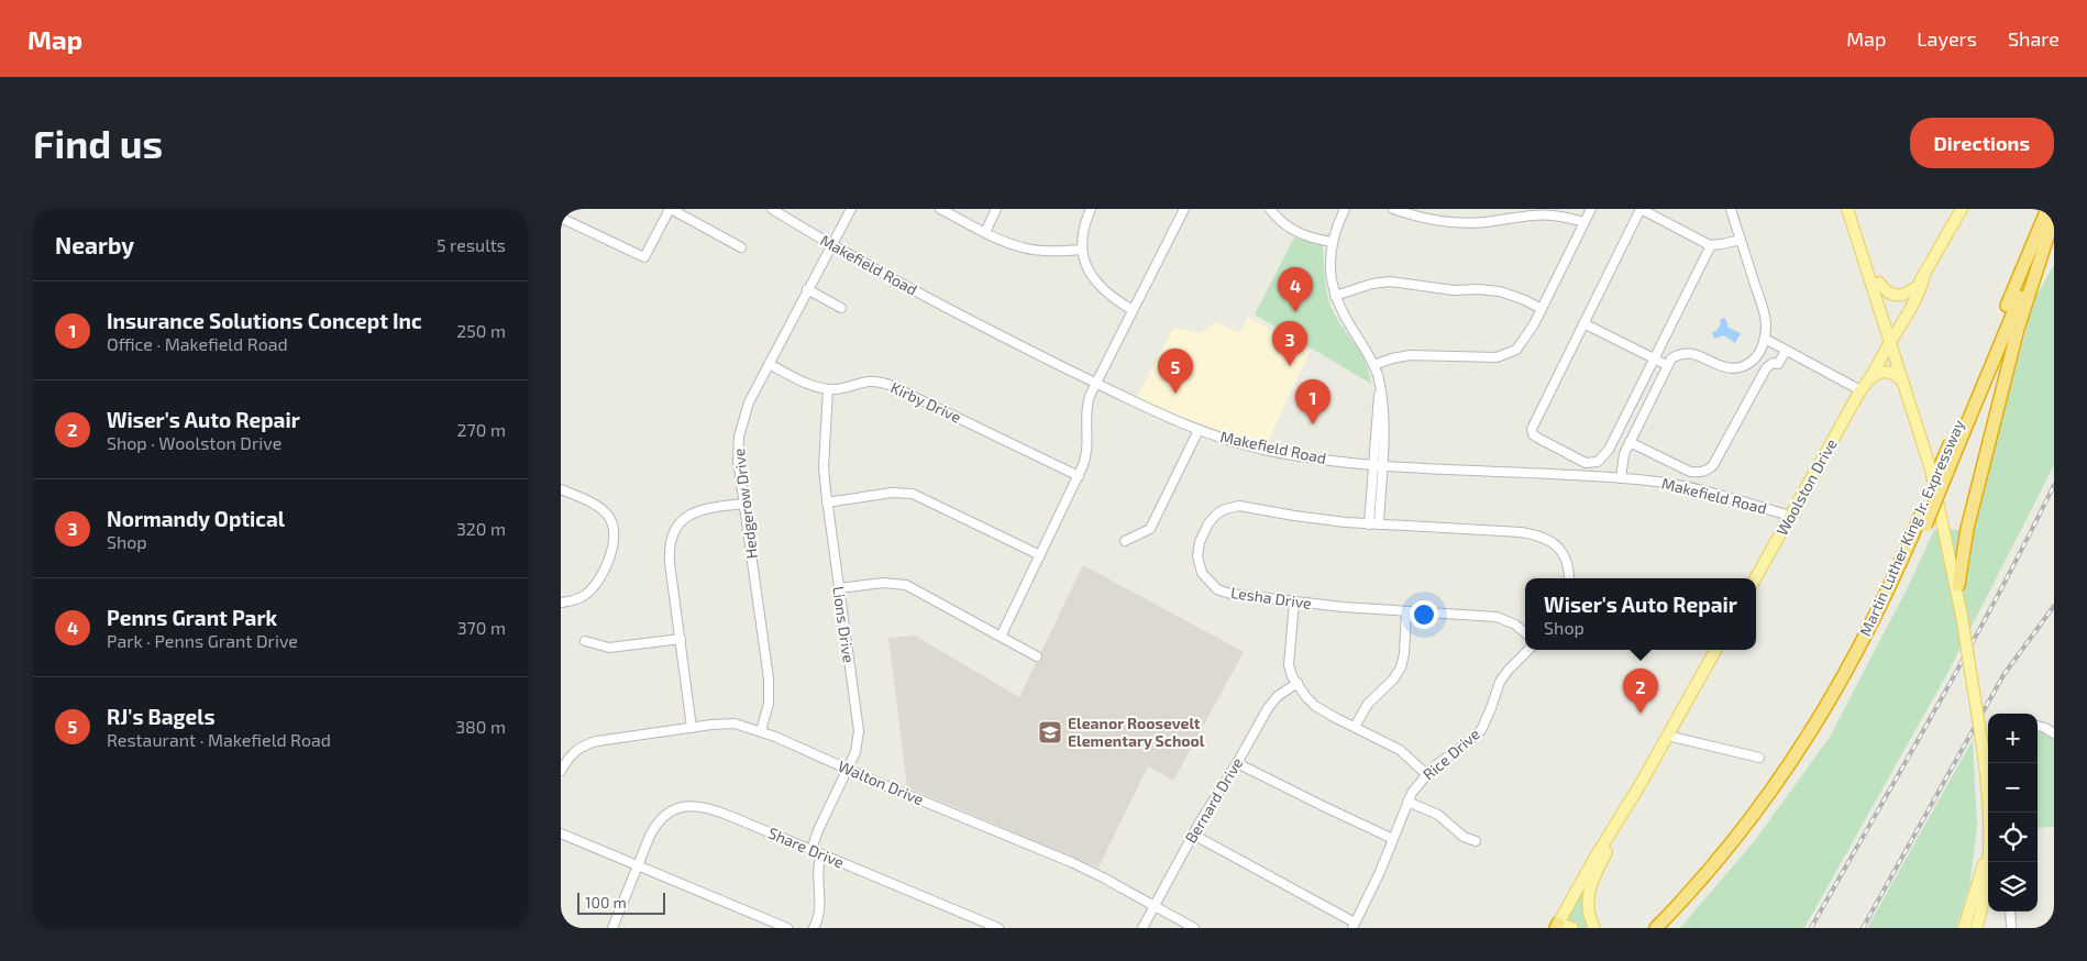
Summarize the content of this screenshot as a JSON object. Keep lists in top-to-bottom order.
{
  "streets": {
    "highway": ["Martin Luther King Jr. Expressway"],
    "main road": ["Woolston Drive"],
    "street": [
      "Makefield Road",
      "Kirby Drive",
      "Hedgerow Drive",
      "Lesha Drive",
      "Lions Drive",
      "Rice Drive",
      "Walton Drive",
      "Bernard Drive",
      "Share Drive"
    ]
  },
  "crossings": [
    ["Makefield Road", "Woolston Drive"],
    ["Makefield Road", "Hedgerow Drive"],
    ["Kirby Drive", "Hedgerow Drive"],
    ["Kirby Drive", "Lions Drive"],
    ["Hedgerow Drive", "Walton Drive"],
    ["Lions Drive", "Walton Drive"],
    ["Lions Drive", "Share Drive"],
    ["Walton Drive", "Bernard Drive"]
  ],
  "places": {
    "school or university": ["Eleanor Roosevelt Elementary School"]
  },
  "scale_bar": "100 m",
  "page": {
    "header": "Map",
    "nav": ["Map", "Layers", "Share"],
    "buttons": "Directions",
    "title": "Find us",
    "heading": ["Nearby", "5 results"],
    "pins": [
      "4",
      "3",
      "5",
      "1",
      "2"
    ],
    "list": [
      {
        "mark": "1",
        "name": "Insurance Solutions Concept Inc",
        "note": "Office · Makefield Road",
        "value": "250 m"
      },
      {
        "mark": "2",
        "name": "Wiser's Auto Repair",
        "note": "Shop · Woolston Drive",
        "value": "270 m"
      },
      {
        "mark": "3",
        "name": "Normandy Optical",
        "note": "Shop",
        "value": "320 m"
      },
      {
        "mark": "4",
        "name": "Penns Grant Park",
        "note": "Park · Penns Grant Drive",
        "value": "370 m"
      },
      {
        "mark": "5",
        "name": "RJ's Bagels",
        "note": "Restaurant · Makefield Road",
        "value": "380 m"
      }
    ],
    "popup": ["Wiser's Auto Repair", "Shop"],
    "map_buttons": ["+", "−"],
    "scale": "100 m"
  }
}
